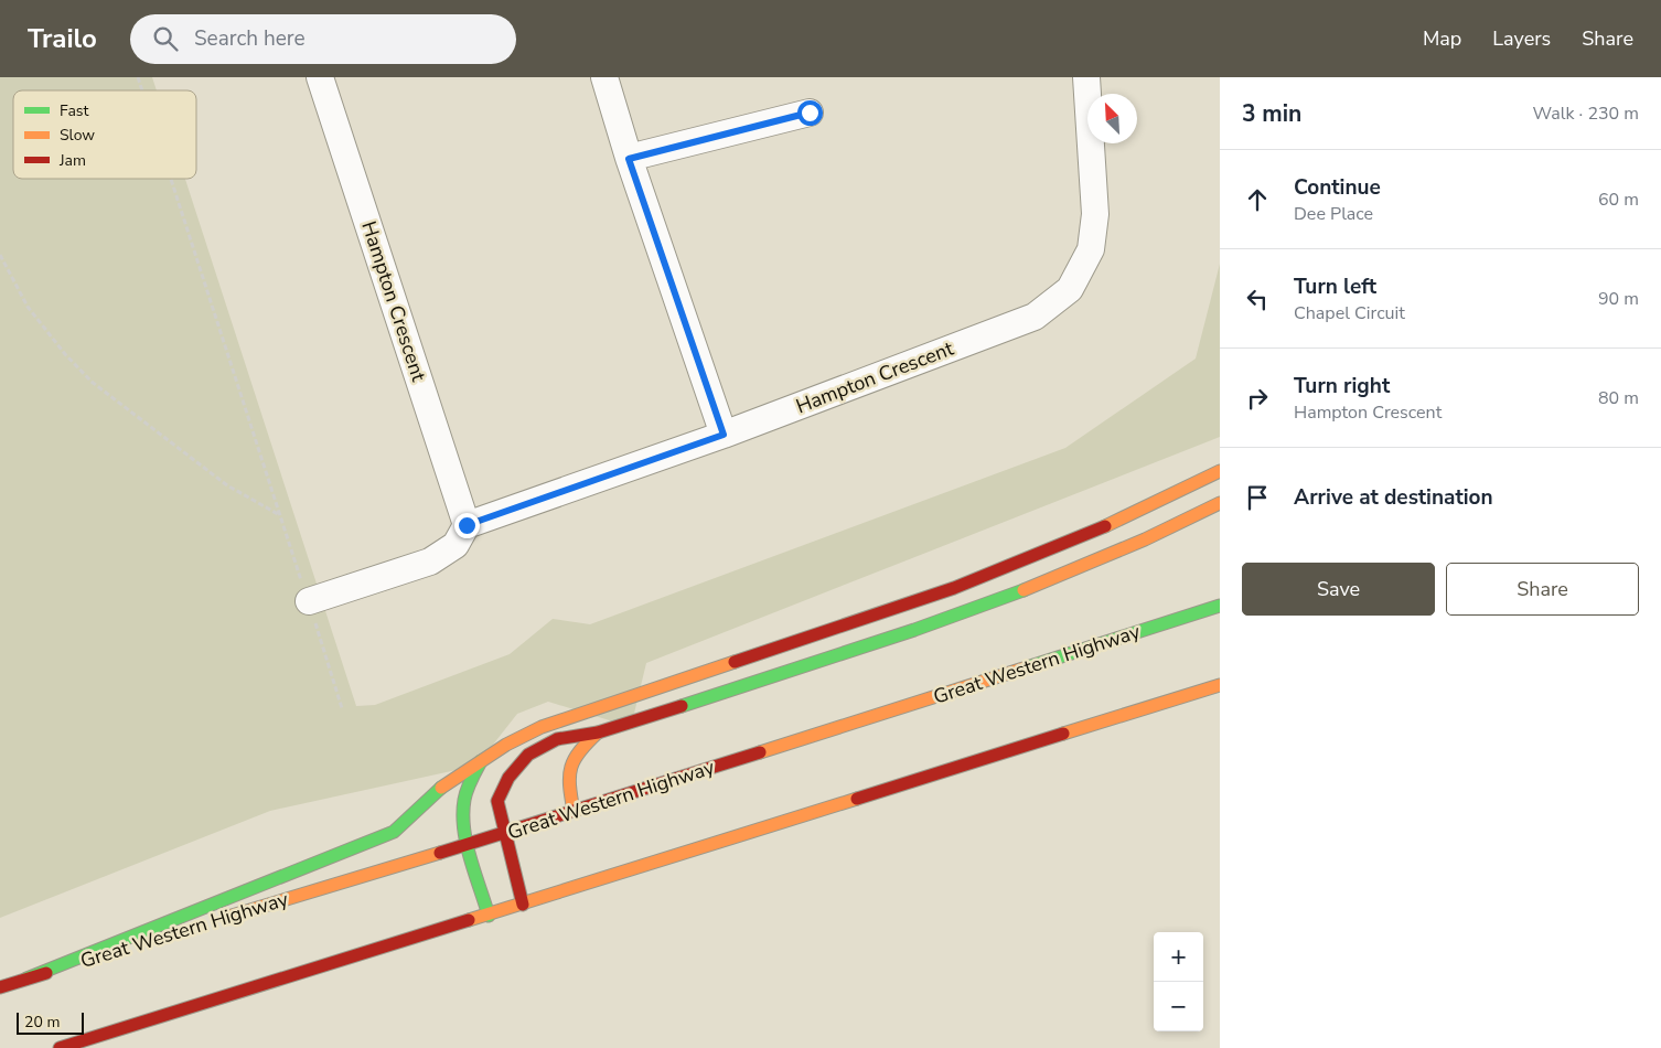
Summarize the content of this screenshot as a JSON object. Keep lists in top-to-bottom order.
{
  "streets": {
    "highway": ["Great Western Highway"],
    "street": ["Hampton Crescent"]
  },
  "legend": ["Fast", "Slow", "Jam"],
  "scale_bar": "20 m",
  "north": "top left",
  "page": {
    "header": "Trailo",
    "search": "Search here",
    "nav": ["Map", "Layers", "Share"],
    "heading": ["3 min", "Walk · 230 m"],
    "list": [
      ["Continue", "Dee Place", "60 m"],
      ["Turn left", "Chapel Circuit", "90 m"],
      ["Turn right", "Hampton Crescent", "80 m"],
      "Arrive at destination"
    ],
    "buttons": ["Save", "Share"],
    "map_buttons": ["+", "−"],
    "scale": "20 m"
  }
}
